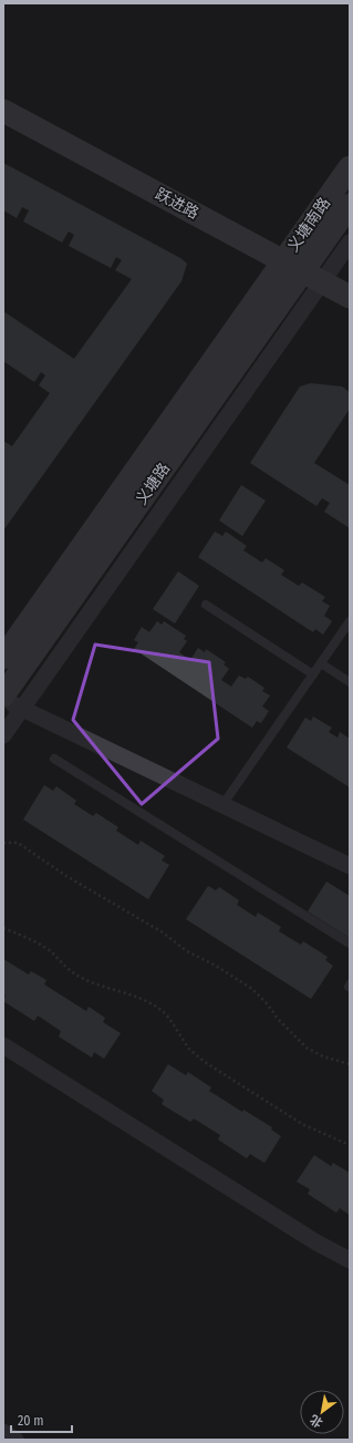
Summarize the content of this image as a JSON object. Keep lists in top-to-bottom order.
{
  "streets": {
    "main road": ["跃进路", "义塘南路", "义塘路"]
  },
  "crossings": [
    ["跃进路", "义塘南路"],
    ["跃进路", "义塘路"],
    ["义塘南路", "义塘路"]
  ],
  "scale_bar": "20 m",
  "north": "bottom left"
}
